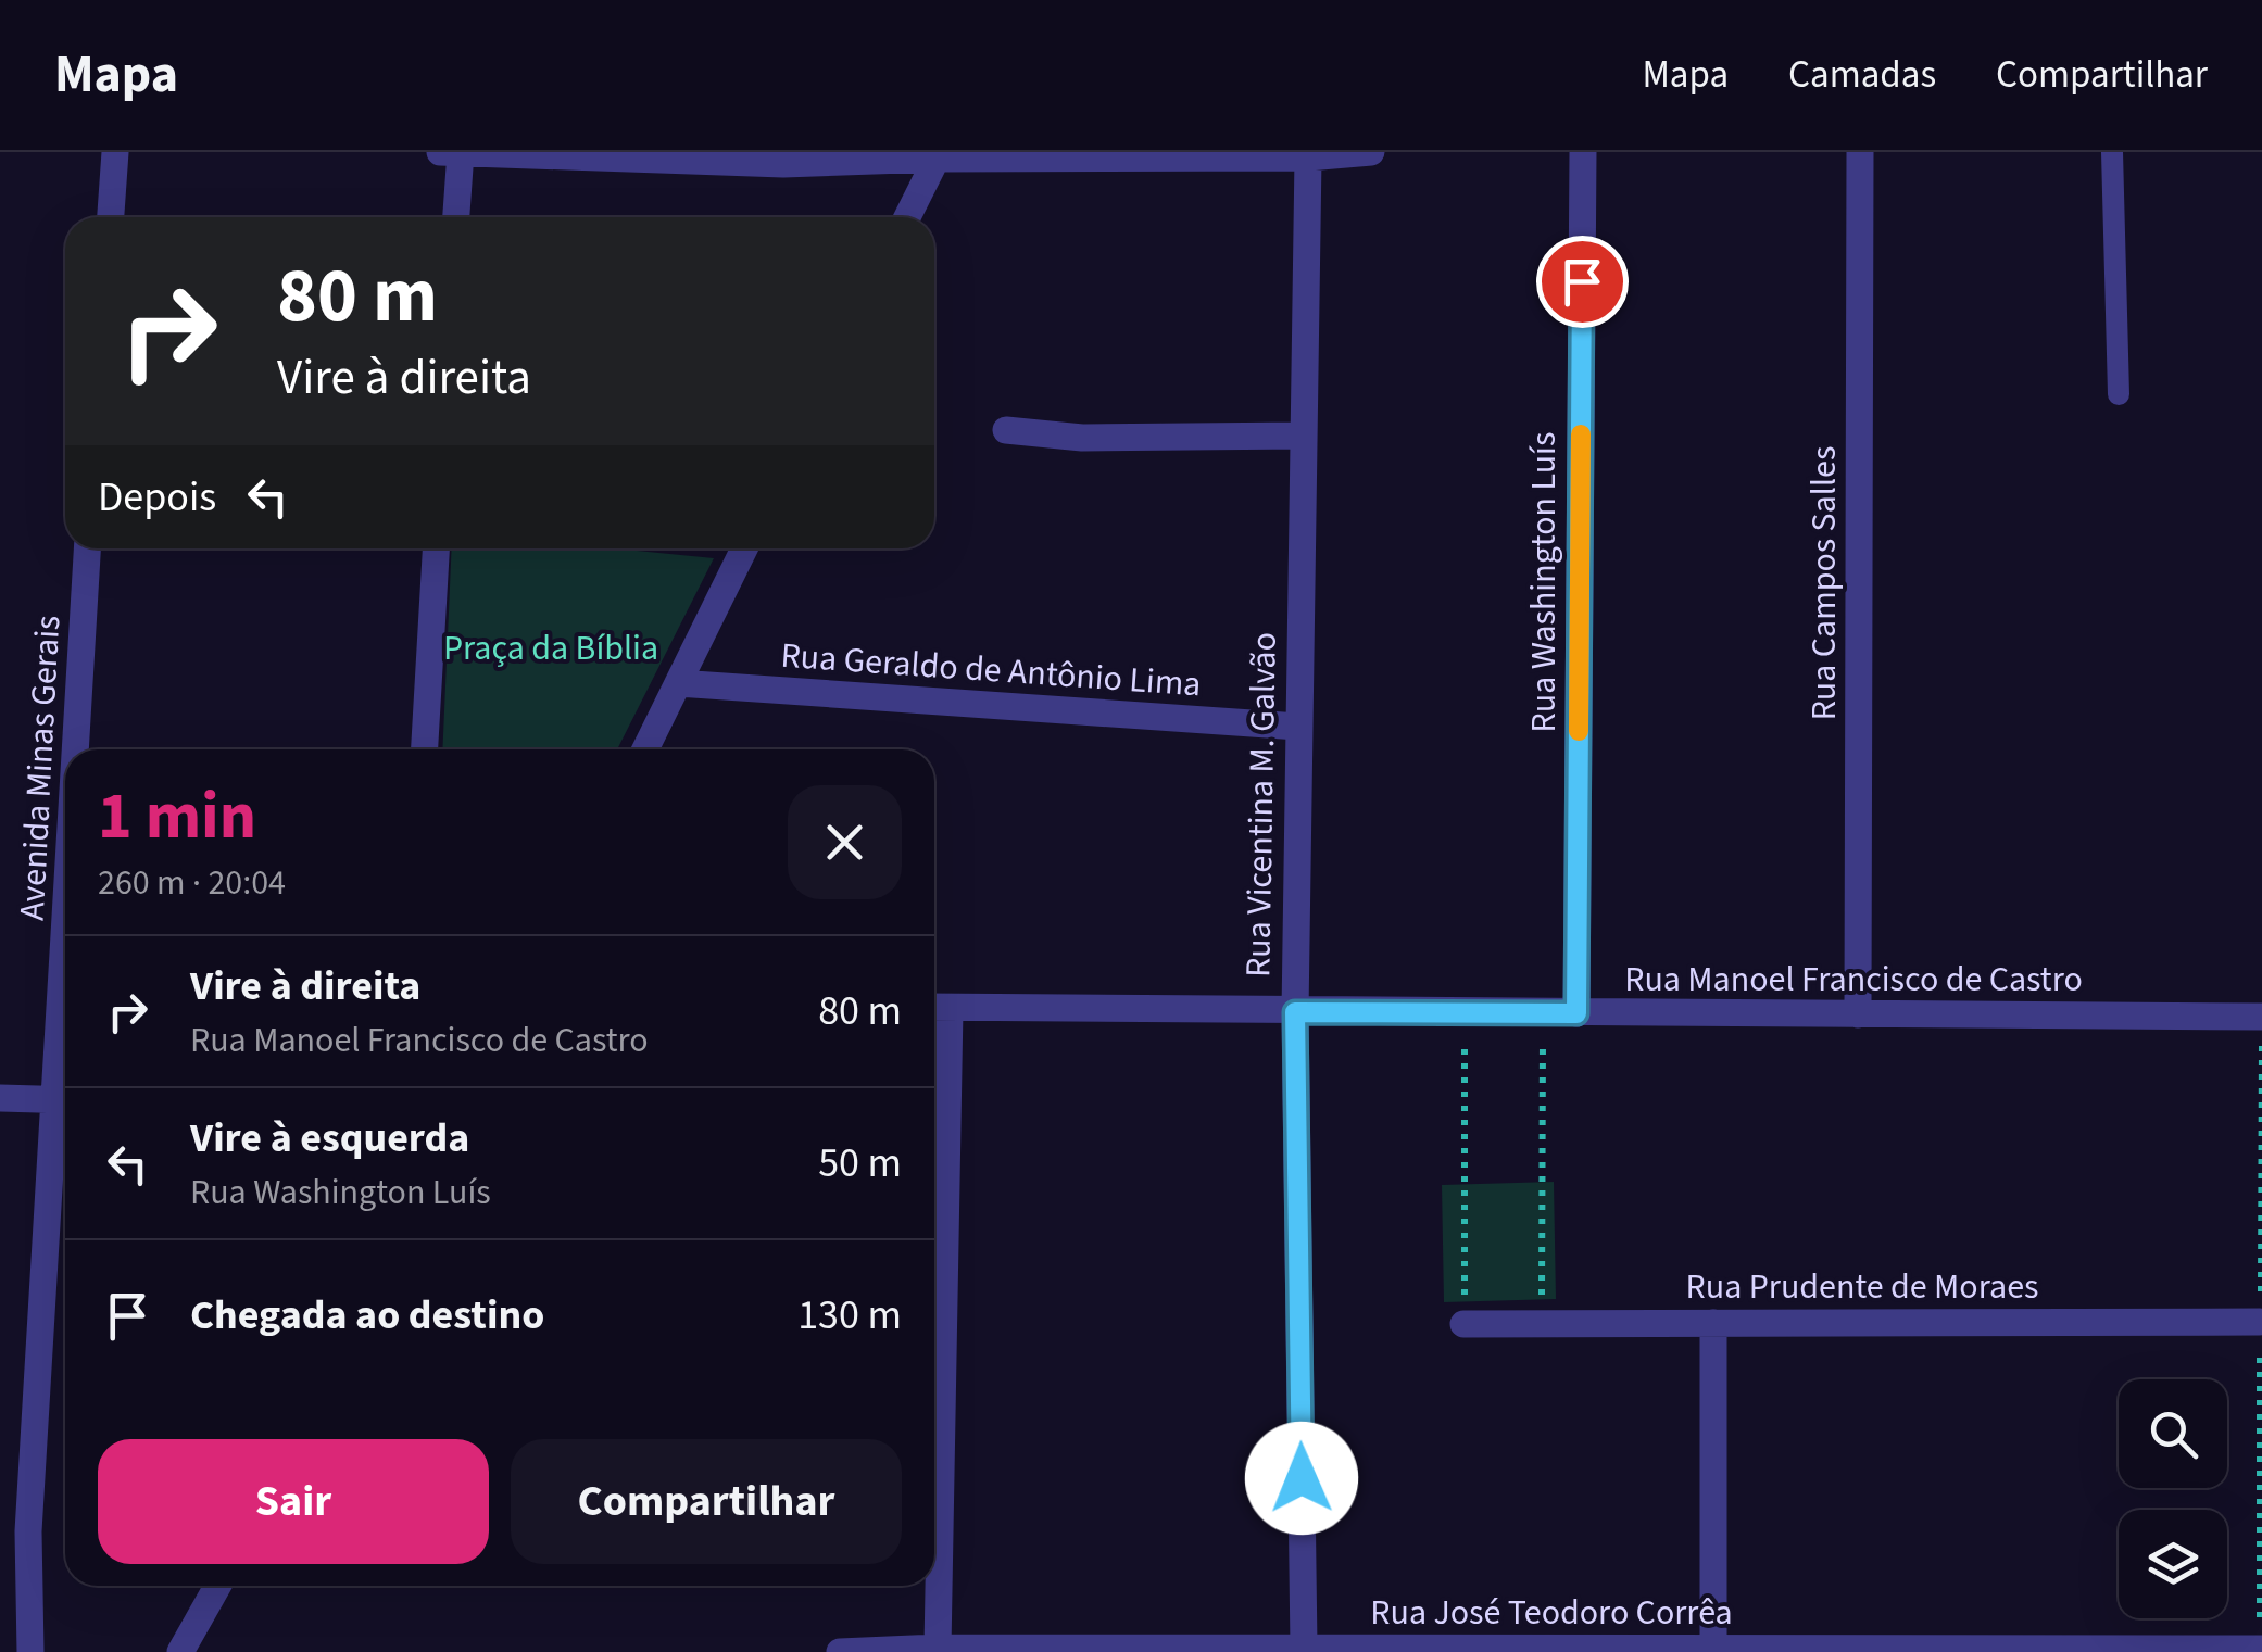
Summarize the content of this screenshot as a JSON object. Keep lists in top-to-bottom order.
{
  "streets": {
    "street": [
      "Rua Washington Luís",
      "Rua Campos Salles",
      "Rua Geraldo de Antônio Lima",
      "Avenida Minas Gerais",
      "Rua Vicentina M. Galvão",
      "Rua Manoel Francisco de Castro",
      "Rua Prudente de Moraes",
      "Rua José Teodoro Corrêa"
    ]
  },
  "crossings": [
    ["Rua Washington Luís", "Rua Manoel Francisco de Castro"],
    ["Rua Campos Salles", "Rua Manoel Francisco de Castro"],
    ["Rua Geraldo de Antônio Lima", "Rua Vicentina M. Galvão"],
    ["Rua Vicentina M. Galvão", "Rua Manoel Francisco de Castro"],
    ["Rua Vicentina M. Galvão", "Rua José Teodoro Corrêa"]
  ],
  "parks": ["Praça da Bíblia"],
  "page": {
    "header": "Mapa",
    "nav": ["Mapa", "Camadas", "Compartilhar"],
    "turn": ["80 m", "Vire à direita"],
    "then": "Depois",
    "heading": ["1 min", "260 m · 20:04"],
    "list": [
      {
        "name": "Vire à direita",
        "note": "Rua Manoel Francisco de Castro",
        "value": "80 m"
      },
      {
        "name": "Vire à esquerda",
        "note": "Rua Washington Luís",
        "value": "50 m"
      },
      {
        "name": "Chegada ao destino",
        "value": "130 m"
      }
    ],
    "buttons": ["Sair", "Compartilhar"]
  }
}
